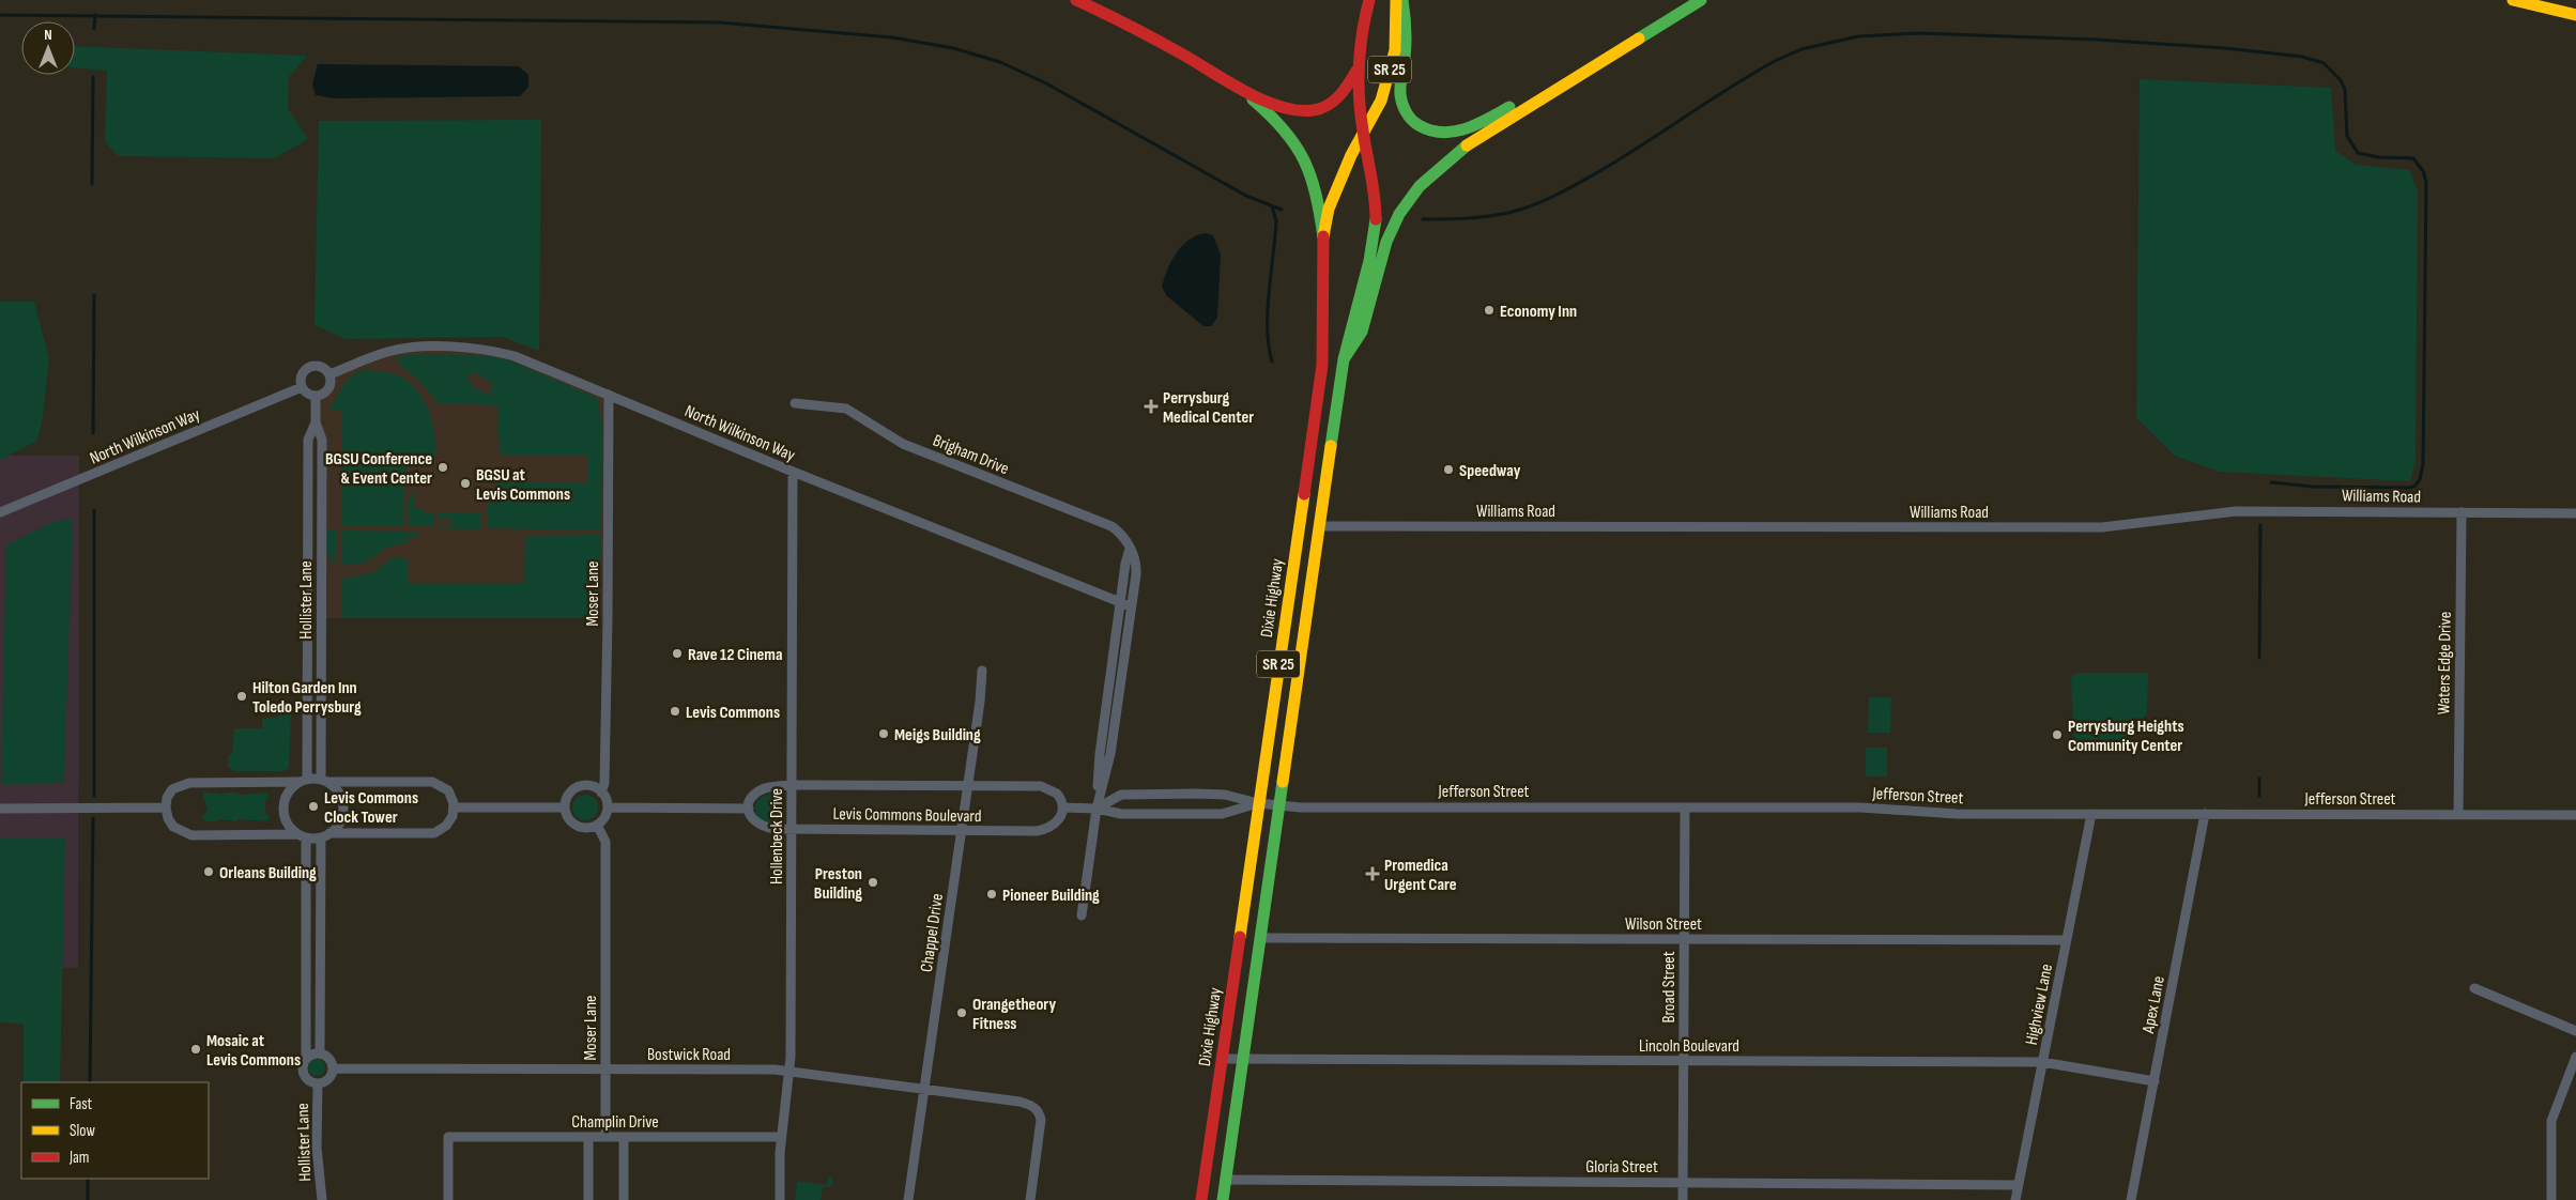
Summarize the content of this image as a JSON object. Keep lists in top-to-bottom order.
{
  "streets": {
    "main road": ["SR 25", "Dixie Highway"],
    "street": [
      "North Wilkinson Way",
      "Brigham Drive",
      "Williams Road",
      "Moser Lane",
      "Hollister Lane",
      "Waters Edge Drive",
      "Jefferson Street",
      "Levis Commons Boulevard",
      "Hollenbeck Drive",
      "Wilson Street",
      "Chappel Drive",
      "Broad Street",
      "Highview Lane",
      "Apex Lane",
      "Lincoln Boulevard",
      "Bostwick Road",
      "Champlin Drive",
      "Gloria Street"
    ]
  },
  "crossings": [
    ["SR 25", "Williams Road"],
    ["SR 25", "Dixie Highway"],
    ["SR 25", "Jefferson Street"],
    ["SR 25", "Wilson Street"],
    ["SR 25", "Lincoln Boulevard"],
    ["SR 25", "Gloria Street"],
    ["North Wilkinson Way", "Brigham Drive"],
    ["North Wilkinson Way", "Moser Lane"],
    ["North Wilkinson Way", "Hollister Lane"],
    ["North Wilkinson Way", "Hollenbeck Drive"],
    ["Williams Road", "Waters Edge Drive"],
    ["Moser Lane", "Bostwick Road"],
    ["Moser Lane", "Champlin Drive"],
    ["Dixie Highway", "Jefferson Street"],
    ["Dixie Highway", "Lincoln Boulevard"],
    ["Hollister Lane", "Bostwick Road"],
    ["Waters Edge Drive", "Jefferson Street"],
    ["Jefferson Street", "Broad Street"],
    ["Jefferson Street", "Highview Lane"],
    ["Jefferson Street", "Apex Lane"],
    ["Levis Commons Boulevard", "Hollenbeck Drive"],
    ["Levis Commons Boulevard", "Chappel Drive"],
    ["Hollenbeck Drive", "Bostwick Road"],
    ["Hollenbeck Drive", "Champlin Drive"],
    ["Wilson Street", "Broad Street"],
    ["Wilson Street", "Highview Lane"],
    ["Chappel Drive", "Bostwick Road"],
    ["Broad Street", "Lincoln Boulevard"],
    ["Broad Street", "Gloria Street"],
    ["Highview Lane", "Lincoln Boulevard"],
    ["Highview Lane", "Gloria Street"],
    ["Apex Lane", "Lincoln Boulevard"]
  ],
  "places": {
    "other": [
      "Economy Inn",
      "BGSU Conference & Event Center",
      "Speedway",
      "BGSU at Levis Commons",
      "Rave 12 Cinema",
      "Hilton Garden Inn Toledo Perrysburg",
      "Levis Commons",
      "Meigs Building",
      "Perrysburg Heights Community Center",
      "Levis Commons Clock Tower",
      "Orleans Building",
      "Preston Building",
      "Pioneer Building",
      "Orangetheory Fitness",
      "Mosaic at Levis Commons"
    ],
    "health": ["Perrysburg Medical Center", "Promedica Urgent Care"]
  },
  "legend": ["Fast", "Slow", "Jam"],
  "north": "top"
}
